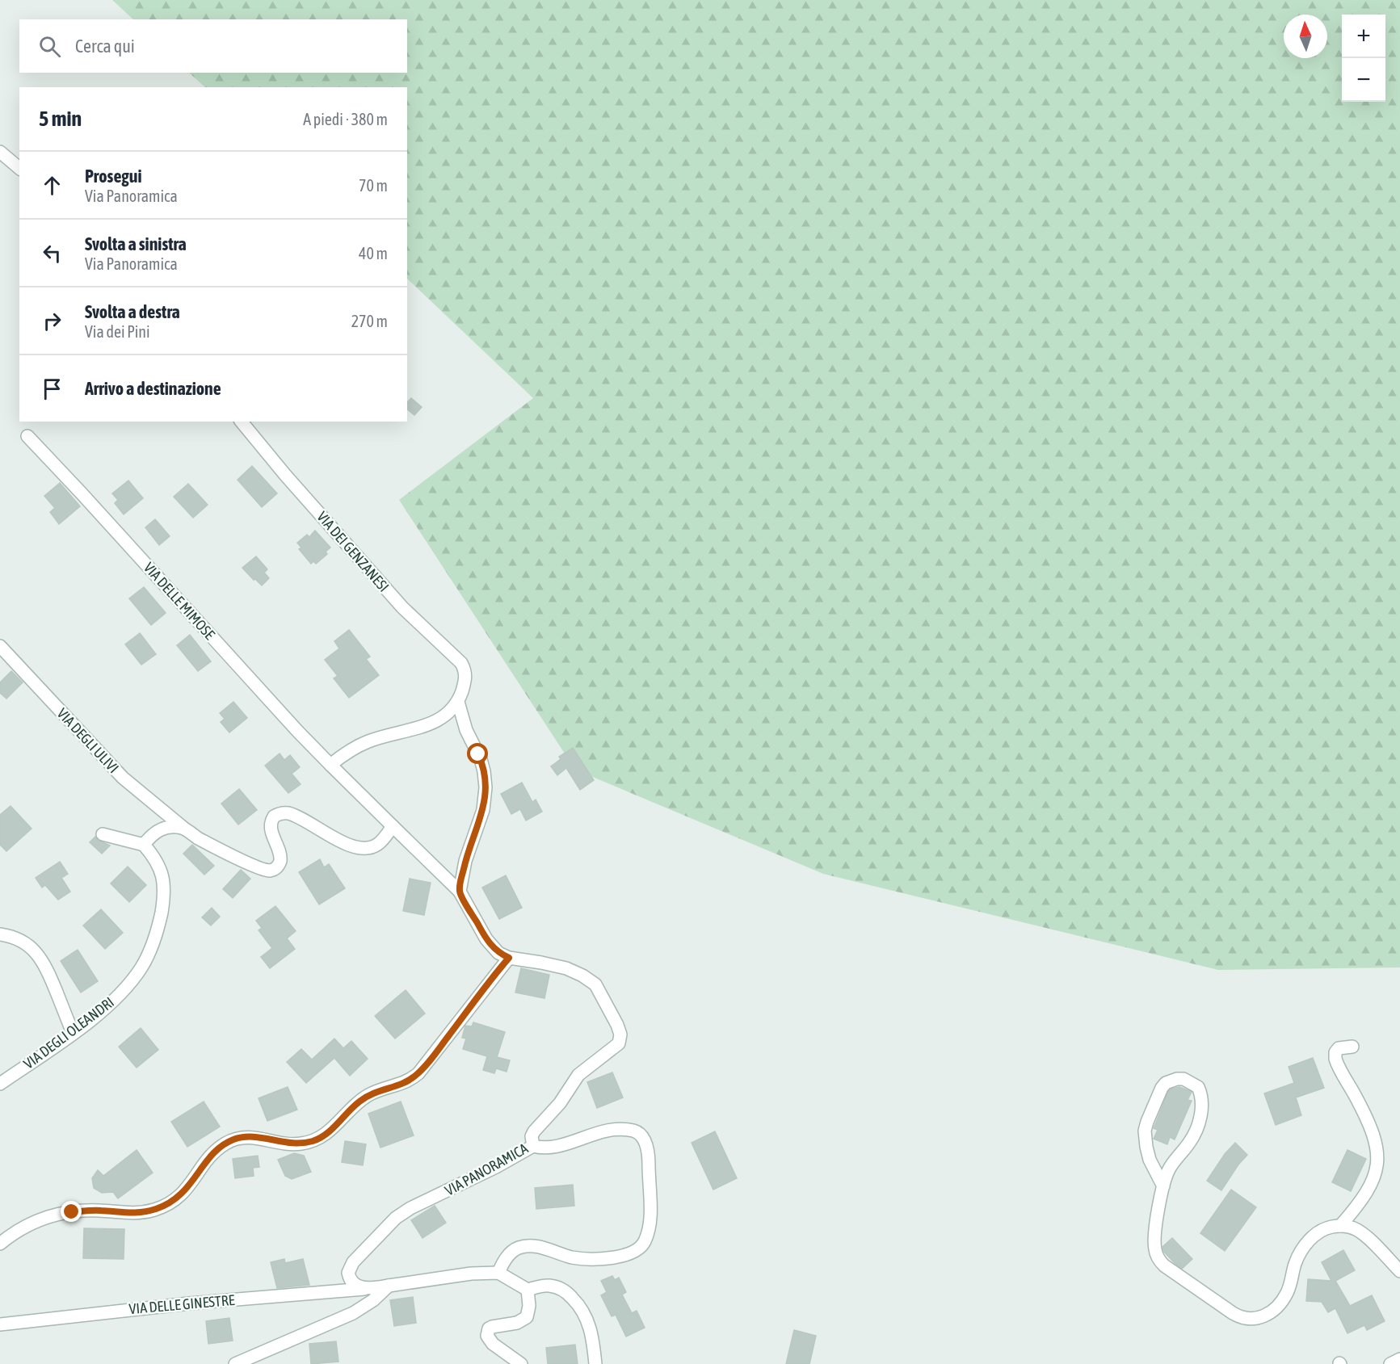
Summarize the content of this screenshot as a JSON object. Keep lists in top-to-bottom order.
{
  "streets": {
    "street": [
      "VIA DEI GENZANESI",
      "VIA DELLE MIMOSE",
      "VIA DEGLI ULIVI",
      "VIA DEGLI OLEANDRI",
      "VIA PANORAMICA",
      "VIA DELLE GINESTRE"
    ]
  },
  "crossings": [
    ["VIA DELLE MIMOSE", "VIA DEGLI ULIVI"],
    ["VIA DELLE MIMOSE", "VIA PANORAMICA"],
    ["VIA DEGLI ULIVI", "VIA PANORAMICA"],
    ["VIA PANORAMICA", "VIA DELLE GINESTRE"]
  ],
  "north": "top",
  "page": {
    "map_buttons": ["+", "−"],
    "search": "Cerca qui",
    "heading": ["5 min", "A piedi · 380 m"],
    "list": [
      ["Prosegui", "Via Panoramica", "70 m"],
      ["Svolta a sinistra", "Via Panoramica", "40 m"],
      ["Svolta a destra", "Via dei Pini", "270 m"],
      "Arrivo a destinazione"
    ]
  }
}
